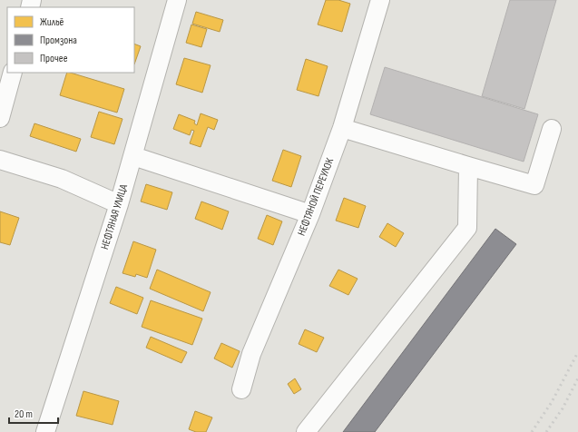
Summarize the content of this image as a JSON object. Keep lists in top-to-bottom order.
{
  "streets": {
    "street": ["НЕФТЯНОЙ ПЕРЕУЛОК", "НЕФТЯНАЯ УЛИЦА"]
  },
  "legend": ["Жильё", "Промзона", "Прочее"],
  "scale_bar": "20 m"
}
